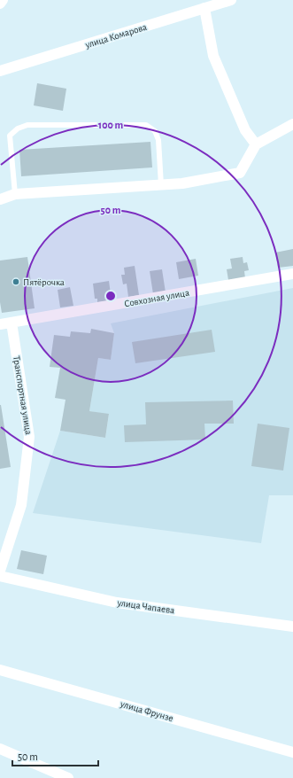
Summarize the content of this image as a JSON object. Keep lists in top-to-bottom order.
{
  "streets": {
    "street": [
      "улица Комарова",
      "Совхозная улица",
      "Транспортная улица",
      "улица Чапаева",
      "улица Фрунзе"
    ]
  },
  "crossings": [
    ["Совхозная улица", "Транспортная улица"]
  ],
  "places": ["Пятёрочка"],
  "scale_bar": "50 m",
  "rings": ["100 m", "50 m"]
}
